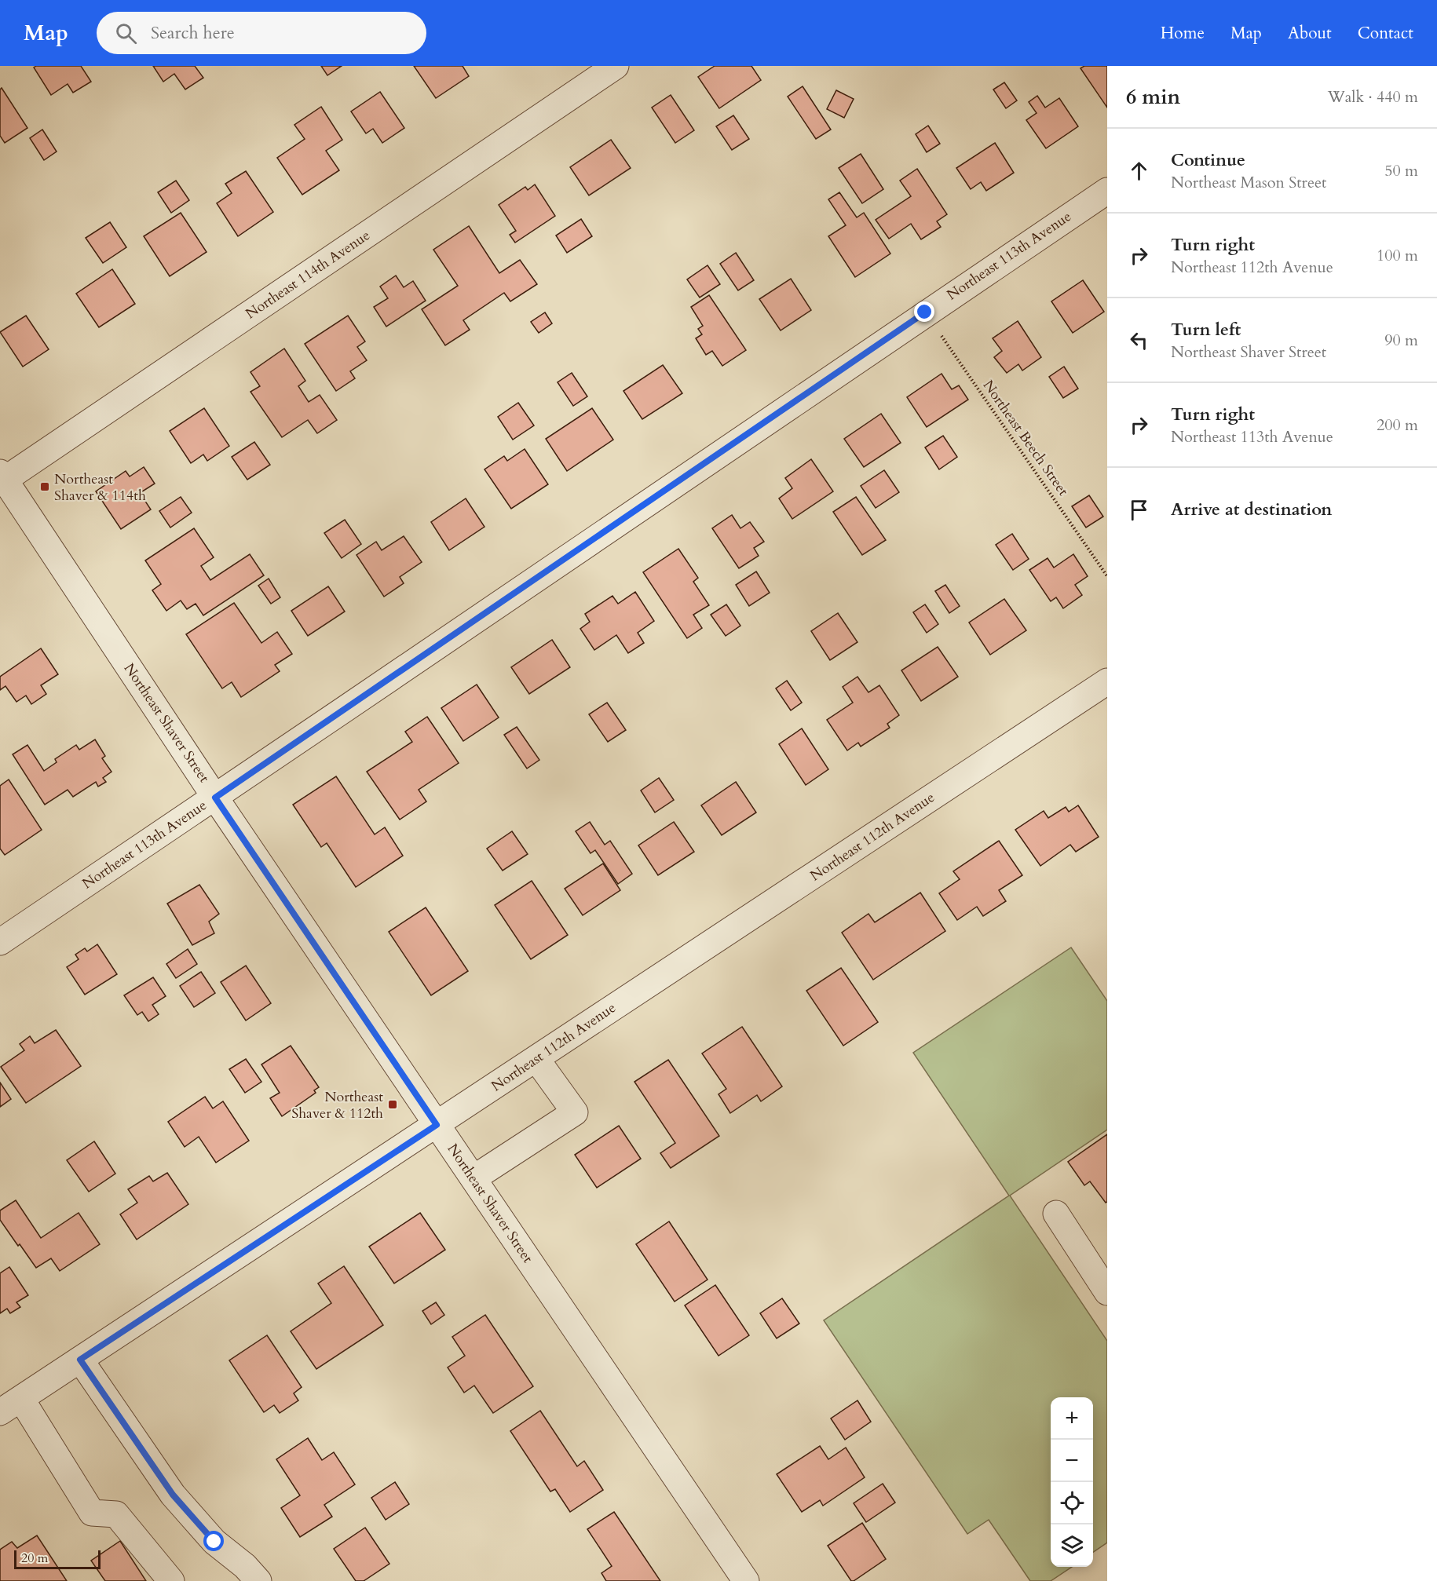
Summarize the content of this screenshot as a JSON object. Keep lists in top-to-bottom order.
{
  "streets": {
    "street": [
      "Northeast 113th Avenue",
      "Northeast 114th Avenue",
      "Northeast Shaver Street",
      "Northeast 112th Avenue"
    ],
    "path": ["Northeast Beech Street"]
  },
  "crossings": [
    ["Northeast 113th Avenue", "Northeast Beech Street"],
    ["Northeast 113th Avenue", "Northeast Shaver Street"],
    ["Northeast 114th Avenue", "Northeast Shaver Street"],
    ["Northeast Shaver Street", "Northeast 112th Avenue"]
  ],
  "places": {
    "transit": ["Northeast Shaver & 114th", "Northeast Shaver & 112th"]
  },
  "scale_bar": "20 m",
  "page": {
    "header": "Map",
    "search": "Search here",
    "nav": [
      "Home",
      "Map",
      "About",
      "Contact"
    ],
    "heading": ["6 min", "Walk · 440 m"],
    "list": [
      ["Continue", "Northeast Mason Street", "50 m"],
      ["Turn right", "Northeast 112th Avenue", "100 m"],
      ["Turn left", "Northeast Shaver Street", "90 m"],
      ["Turn right", "Northeast 113th Avenue", "200 m"],
      "Arrive at destination"
    ],
    "map_buttons": ["+", "−"],
    "scale": "20 m"
  }
}
